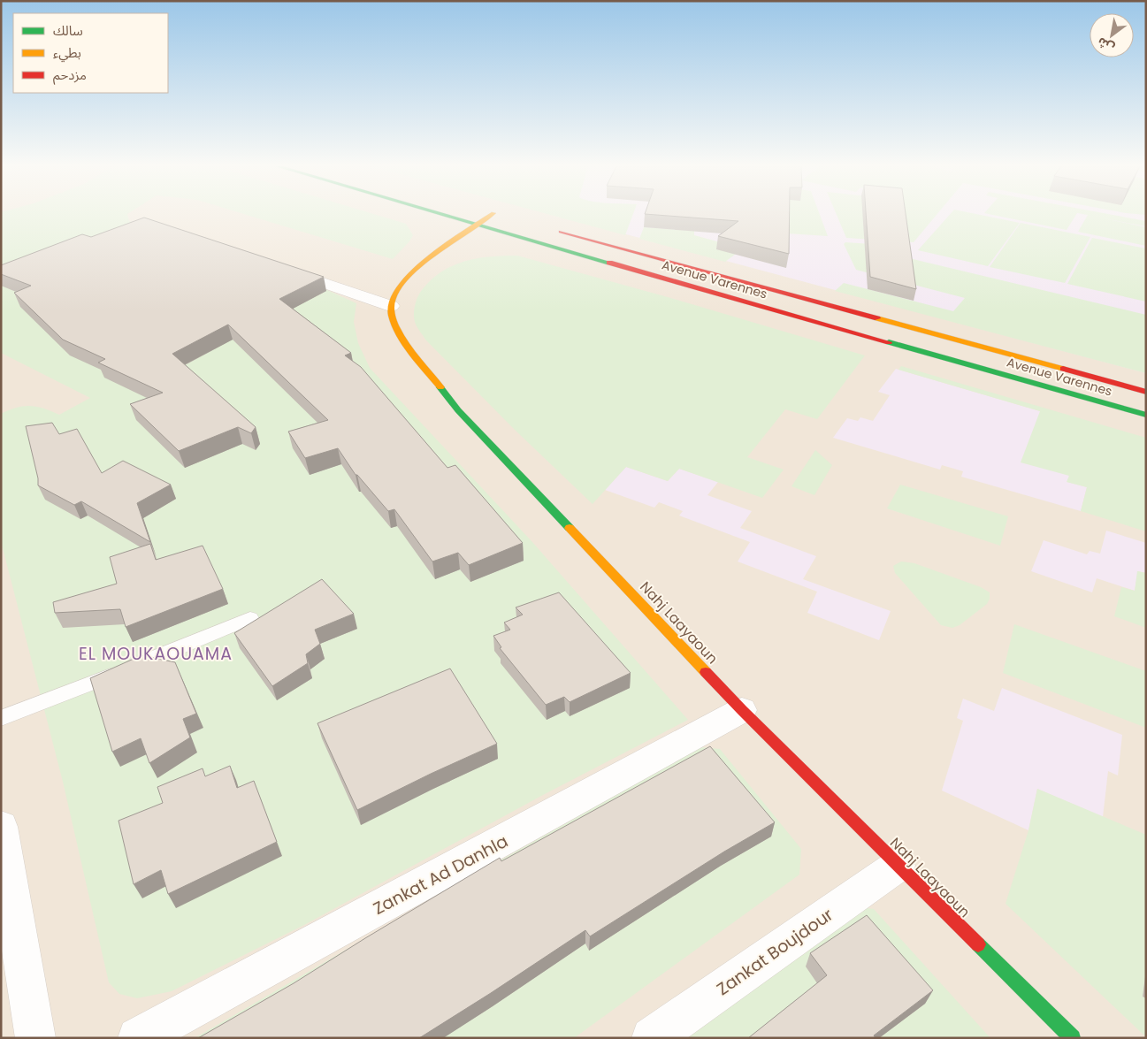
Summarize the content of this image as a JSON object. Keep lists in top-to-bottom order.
{
  "streets": {
    "main road": ["Avenue Varennes", "Nahj Laayaoun"],
    "street": ["Zankat Ad Danhla", "Zankat Boujdour"]
  },
  "crossings": [
    ["Nahj Laayaoun", "Zankat Ad Danhla"],
    ["Nahj Laayaoun", "Zankat Boujdour"]
  ],
  "districts": ["EL MOUKAOUAMA"],
  "legend": ["سالك", "بطيء", "مزدحم"],
  "north": "bottom left"
}
